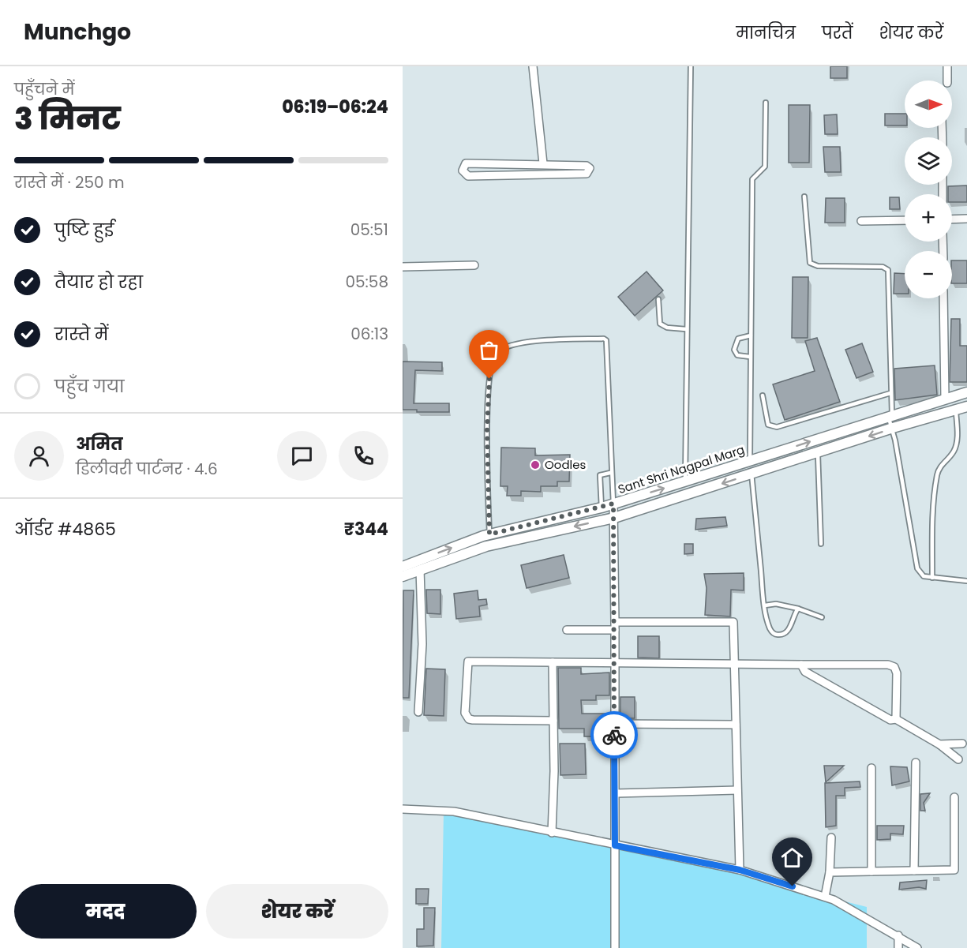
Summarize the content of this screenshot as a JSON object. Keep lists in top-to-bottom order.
{
  "streets": {
    "main road": ["Sant Shri Nagpal Marg"]
  },
  "places": ["Oodles"],
  "north": "right",
  "page": {
    "header": "Munchgo",
    "nav": ["मानचित्र", "परतें", "शेयर करें"],
    "heading": ["3 मिनट", "पहुँचने में", "06:19–06:24"],
    "panel": [
      "अमित",
      "डिलीवरी पार्टनर · 4.6",
      "ऑर्डर #4865",
      "₹344"
    ],
    "map_buttons": ["+", "−"],
    "bar": "रास्ते में · 250 m",
    "list": [
      ["पुष्टि हुई", "05:51"],
      ["तैयार हो रहा", "05:58"],
      ["रास्ते में", "06:13"],
      "पहुँच गया"
    ],
    "buttons": ["मदद", "शेयर करें"]
  }
}
